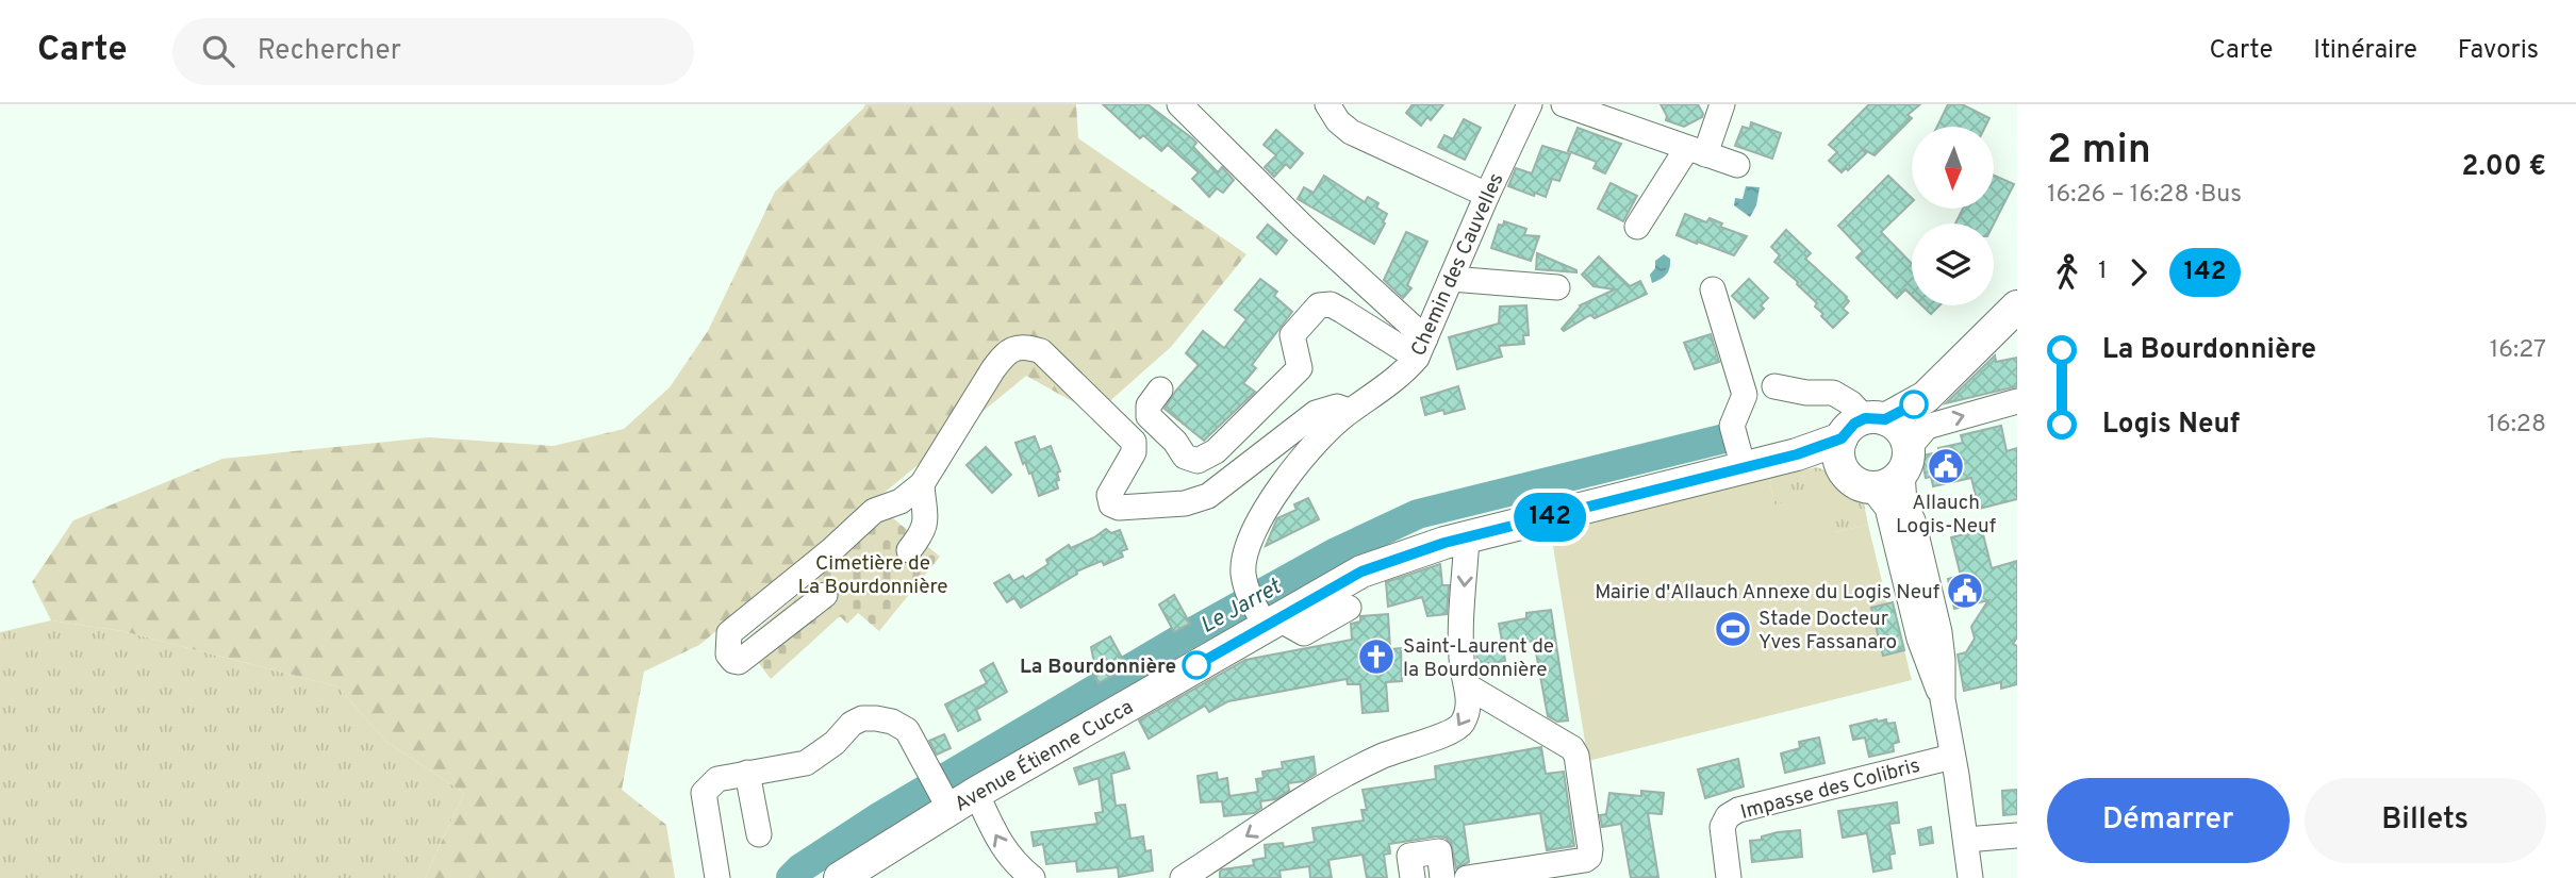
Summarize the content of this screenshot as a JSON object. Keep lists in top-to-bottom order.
{
  "streets": {
    "main road": ["Avenue Étienne Cucca"],
    "street": ["Chemin des Cauvelles", "Impasse des Colibris"]
  },
  "crossings": [
    ["Chemin des Cauvelles", "Avenue Étienne Cucca"]
  ],
  "water": ["Le Jarret"],
  "parks": ["Cimetière de La Bourdonnière"],
  "places": {
    "public building": ["Allauch Logis-Neuf", "Mairie d'Allauch Annexe du Logis Neuf"],
    "sports": ["Stade Docteur Yves Fassanaro"],
    "church": ["Saint-Laurent de la Bourdonnière"],
    "other": ["La Bourdonnière"]
  },
  "lines": ["bus line 142"],
  "north": "bottom",
  "page": {
    "header": "Carte",
    "search": "Rechercher",
    "nav": ["Carte", "Itinéraire", "Favoris"],
    "on_map": "142",
    "heading": ["2 min", "16:26 – 16:28 · Bus", "2.00 €"],
    "legs": ["1", "142"],
    "list": [
      {
        "name": "La Bourdonnière",
        "value": "16:27"
      },
      {
        "name": "Logis Neuf",
        "value": "16:28"
      }
    ],
    "buttons": ["Démarrer", "Billets"]
  }
}
